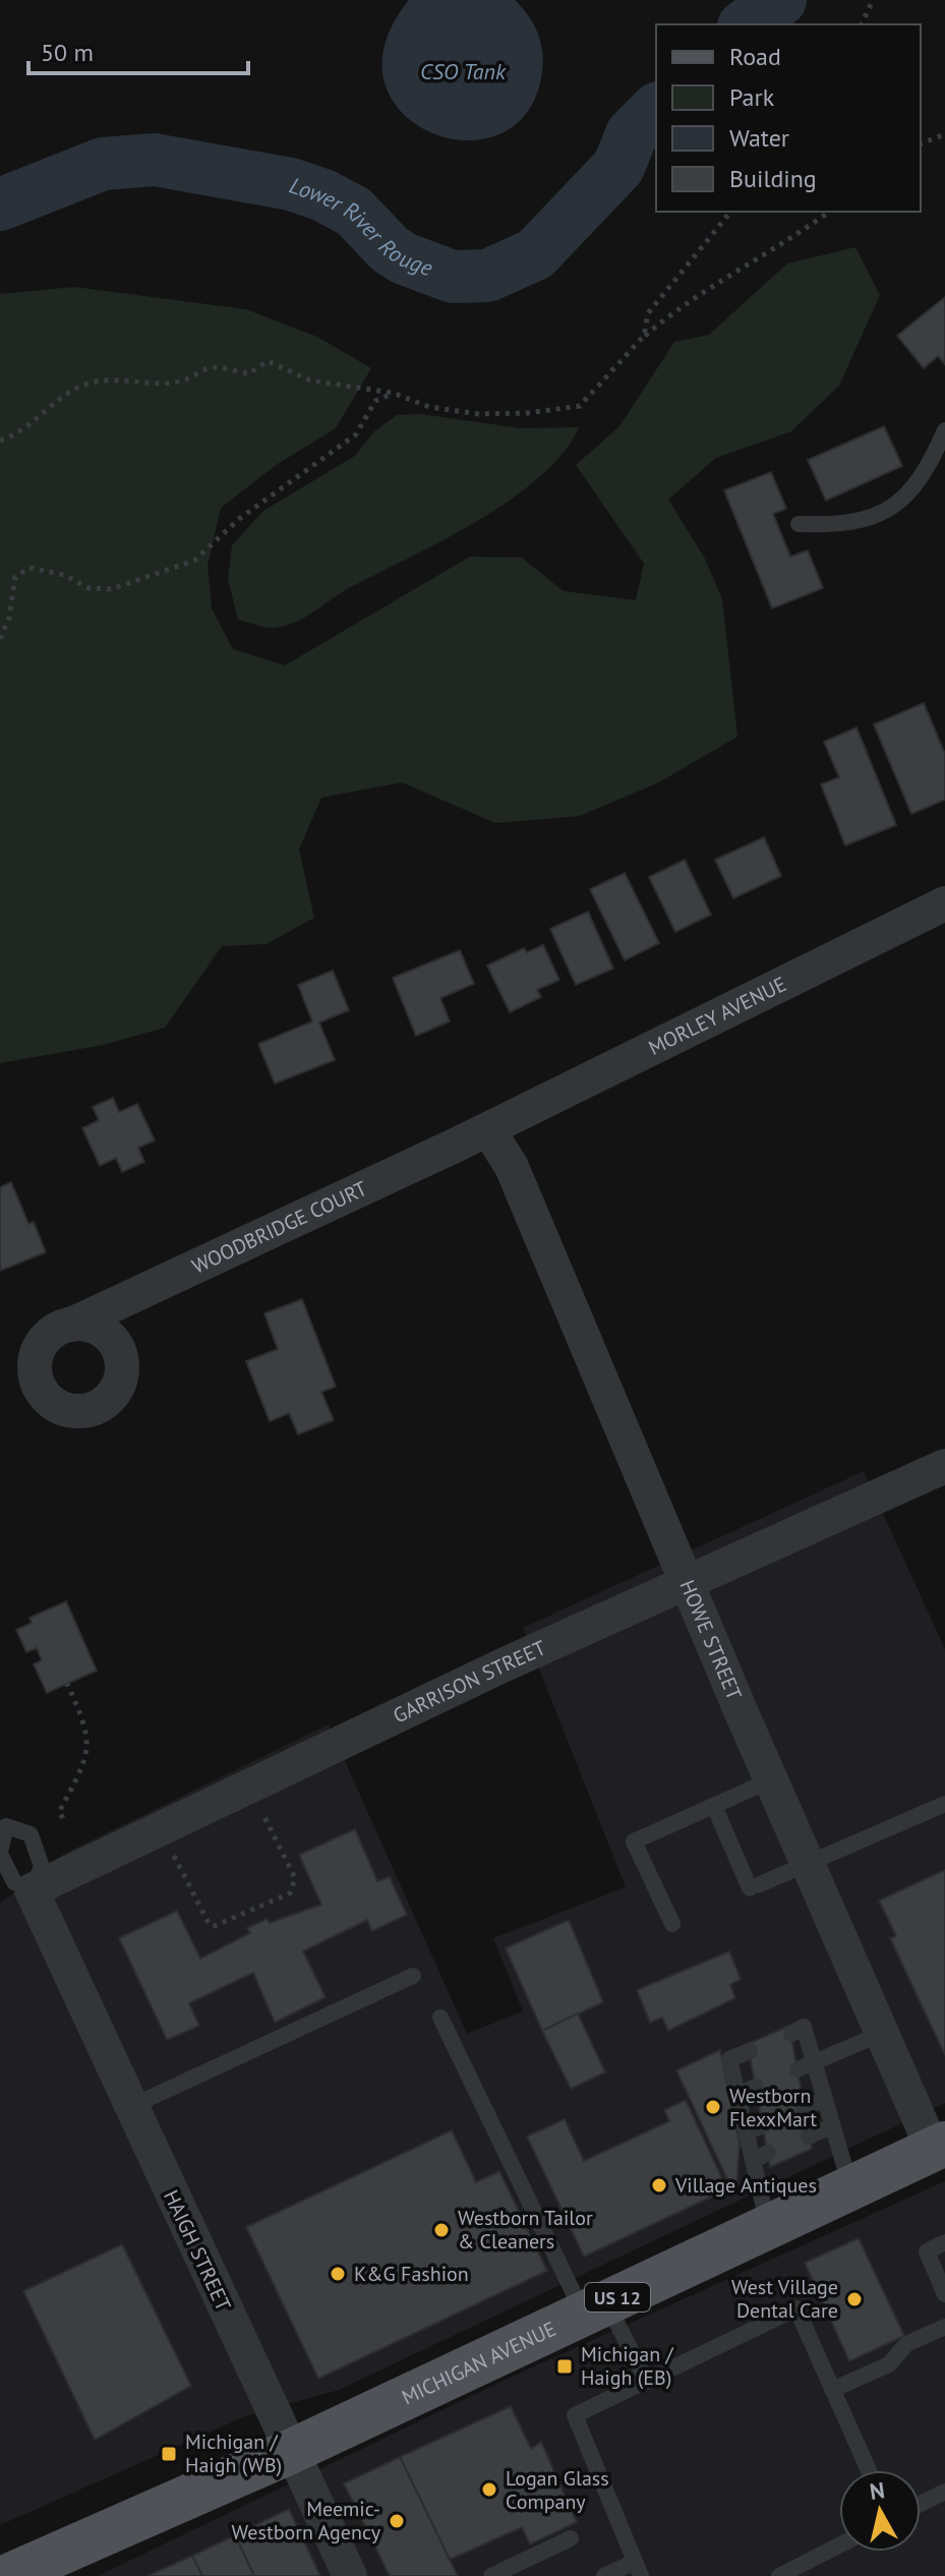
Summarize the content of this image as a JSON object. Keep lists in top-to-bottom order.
{
  "streets": {
    "main road": ["US 12", "MICHIGAN AVENUE"],
    "street": [
      "MORLEY AVENUE",
      "WOODBRIDGE COURT",
      "HOWE STREET",
      "GARRISON STREET",
      "HAIGH STREET"
    ]
  },
  "crossings": [
    ["MORLEY AVENUE", "WOODBRIDGE COURT"],
    ["MORLEY AVENUE", "HOWE STREET"],
    ["WOODBRIDGE COURT", "HOWE STREET"],
    ["HOWE STREET", "GARRISON STREET"],
    ["HOWE STREET", "MICHIGAN AVENUE"],
    ["GARRISON STREET", "HAIGH STREET"],
    ["HAIGH STREET", "MICHIGAN AVENUE"]
  ],
  "water": ["CSO Tank", "Lower River Rouge"],
  "places": {
    "other": [
      "Westborn FlexxMart",
      "Village Antiques",
      "Westborn Tailor & Cleaners",
      "K&G Fashion",
      "West Village Dental Care",
      "Logan Glass Company",
      "Meemic- Westborn Agency"
    ],
    "transit": ["Michigan / Haigh (EB)", "Michigan / Haigh (WB)"]
  },
  "legend": [
    "Road",
    "Park",
    "Water",
    "Building"
  ],
  "scale_bar": "50 m",
  "north": "top"
}
